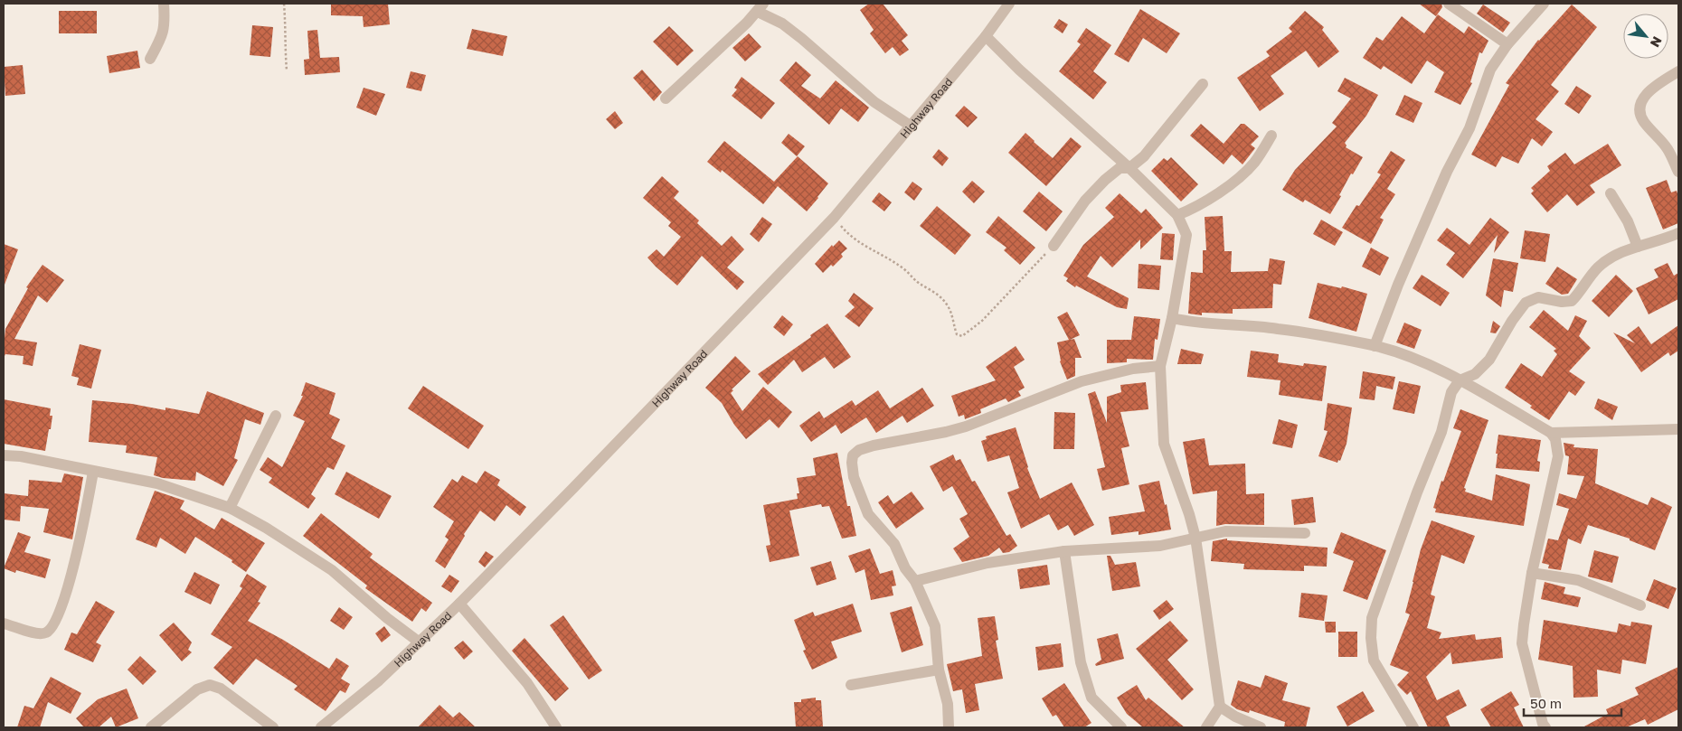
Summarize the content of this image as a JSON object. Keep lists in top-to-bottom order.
{
  "streets": {
    "street": ["Highway Road"]
  },
  "scale_bar": "50 m",
  "north": "bottom right"
}
